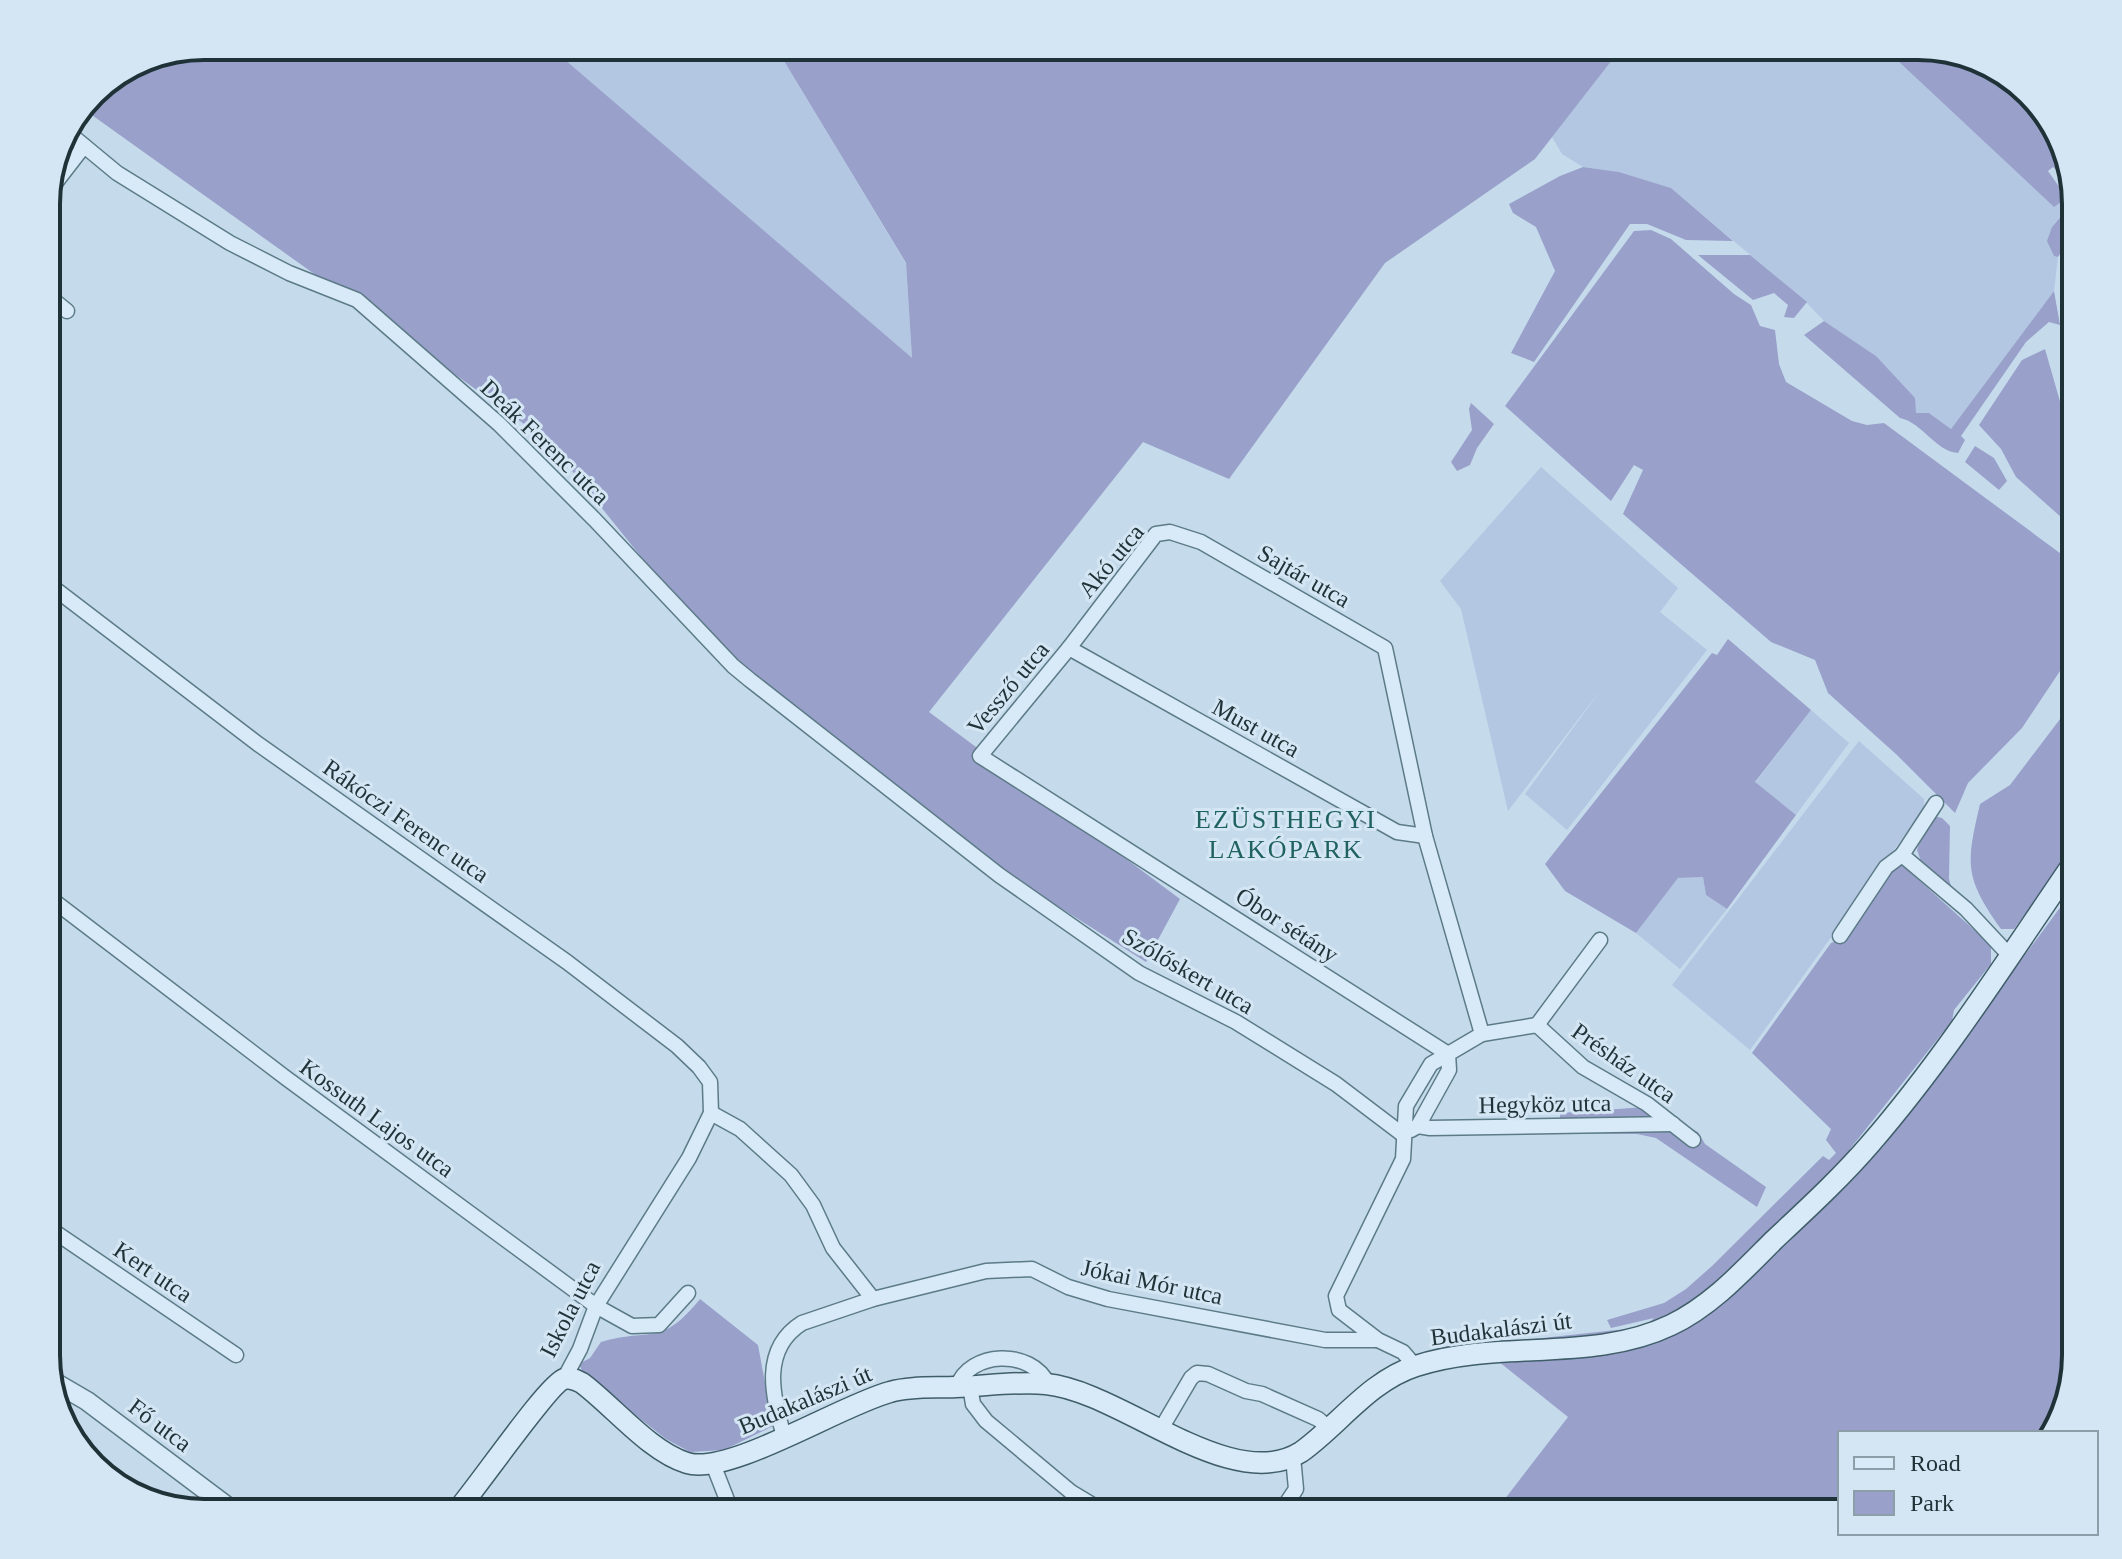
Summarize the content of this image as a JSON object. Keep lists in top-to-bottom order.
{
  "streets": {
    "main road": ["Iskola utca", "Budakalászi út"],
    "street": [
      "Deák Ferenc utca",
      "Akó utca",
      "Sajtár utca",
      "Vessző utca",
      "Must utca",
      "Rákóczi Ferenc utca",
      "Óbor sétány",
      "Szőlőskert utca",
      "Présház utca",
      "Hegyköz utca",
      "Kossuth Lajos utca",
      "Kert utca",
      "Jókai Mór utca",
      "Fő utca"
    ]
  },
  "crossings": [
    ["Deák Ferenc utca", "Szőlőskert utca"],
    ["Akó utca", "Sajtár utca"],
    ["Akó utca", "Vessző utca"],
    ["Akó utca", "Must utca"],
    ["Sajtár utca", "Must utca"],
    ["Vessző utca", "Must utca"],
    ["Vessző utca", "Óbor sétány"],
    ["Rákóczi Ferenc utca", "Iskola utca"],
    ["Présház utca", "Hegyköz utca"],
    ["Kossuth Lajos utca", "Iskola utca"],
    ["Jókai Mór utca", "Budakalászi út"],
    ["Iskola utca", "Budakalászi út"]
  ],
  "districts": ["EZÜSTHEGYI LAKÓPARK"],
  "legend": ["Road", "Park"]
}
